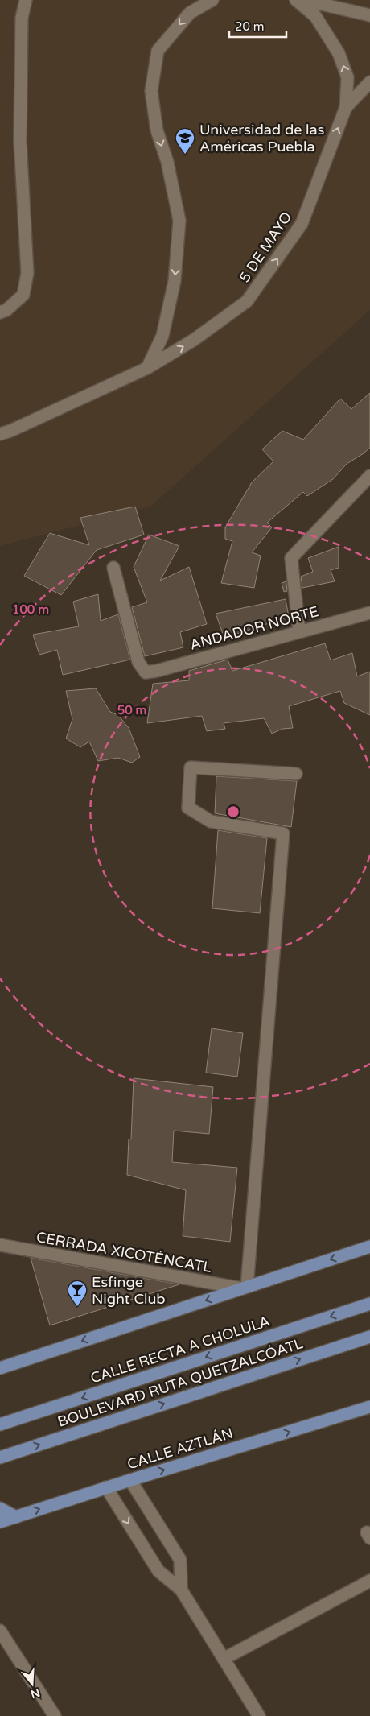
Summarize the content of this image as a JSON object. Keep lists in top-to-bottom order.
{
  "streets": {
    "main road": ["CALLE RECTA A CHOLULA", "BOULEVARD RUTA QUETZALCÓATL", "CALLE AZTLÁN"],
    "street": ["5 DE MAYO", "ANDADOR NORTE", "CERRADA XICOTÉNCATL"]
  },
  "one_way": ["5 DE MAYO", "CALLE AZTLÁN"],
  "places": {
    "school or university": ["Universidad de las Américas Puebla"],
    "bar": ["Esfinge Night Club"]
  },
  "scale_bar": "20 m",
  "north": "bottom",
  "rings": ["100 m", "50 m"]
}
